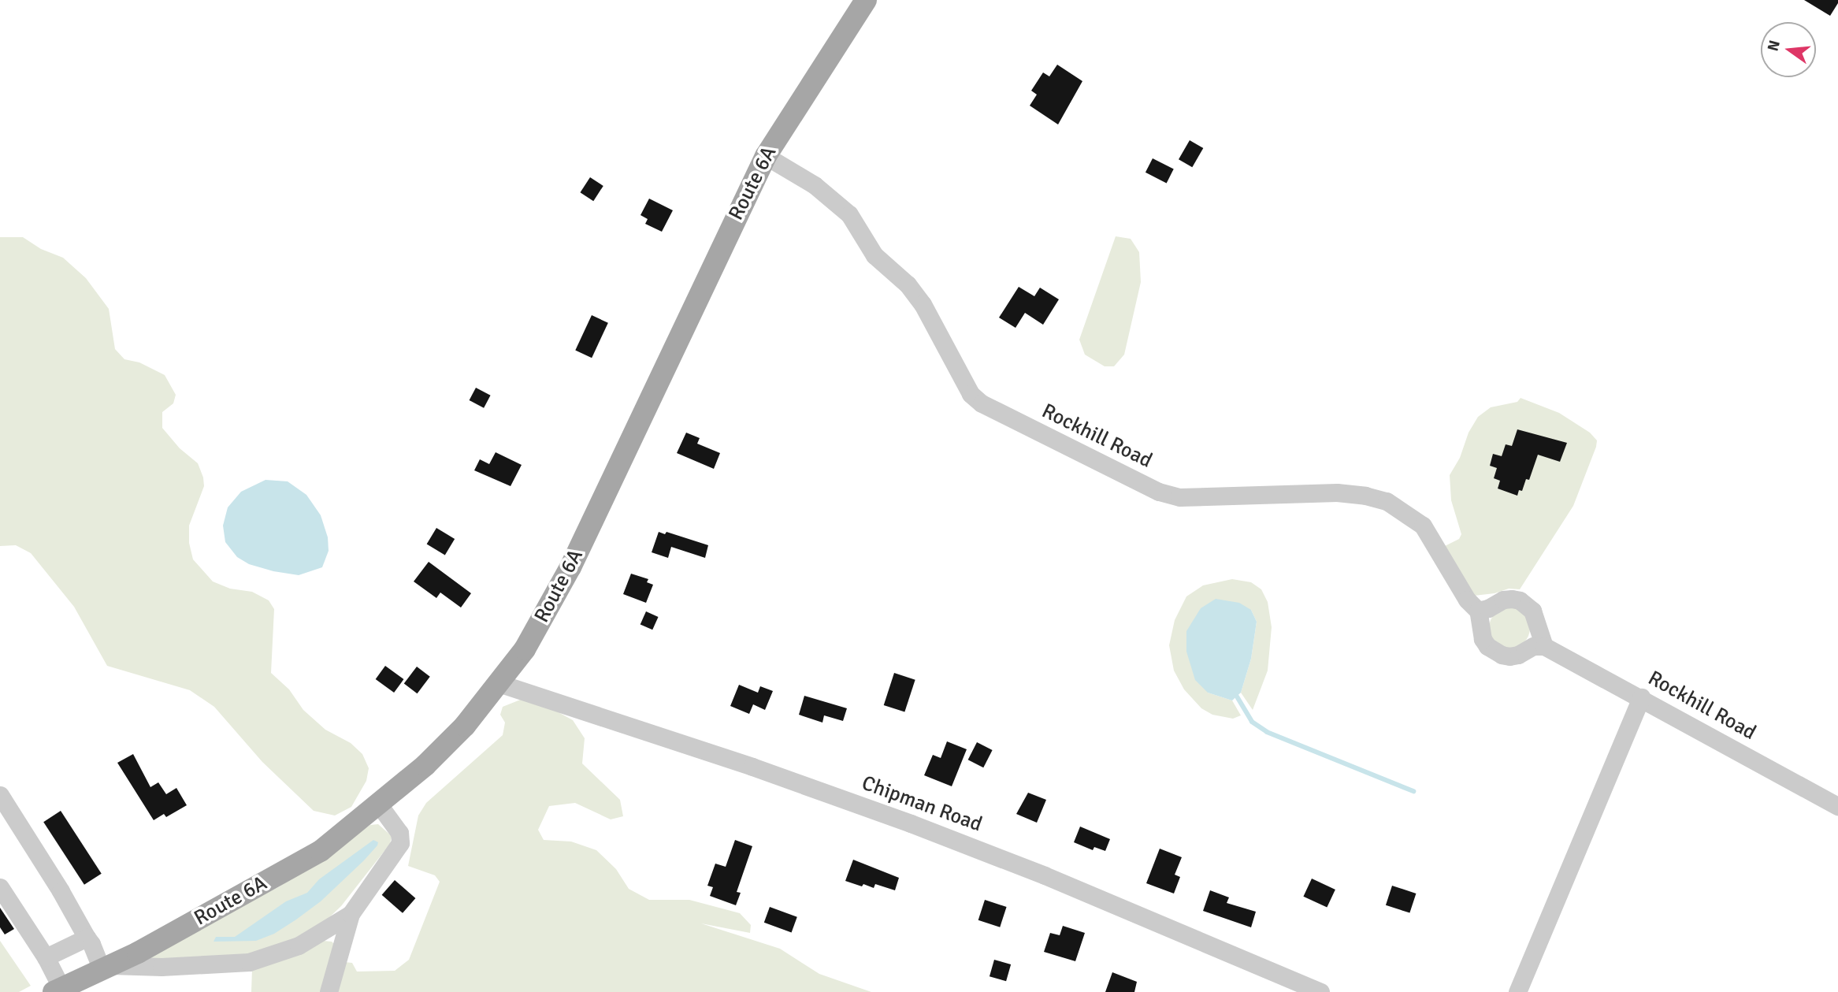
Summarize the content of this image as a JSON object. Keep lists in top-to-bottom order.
{
  "streets": {
    "main road": ["Route 6A"],
    "street": ["Rockhill Road", "Chipman Road"]
  },
  "crossings": [
    ["Route 6A", "Rockhill Road"],
    ["Route 6A", "Chipman Road"]
  ],
  "north": "left"
}
